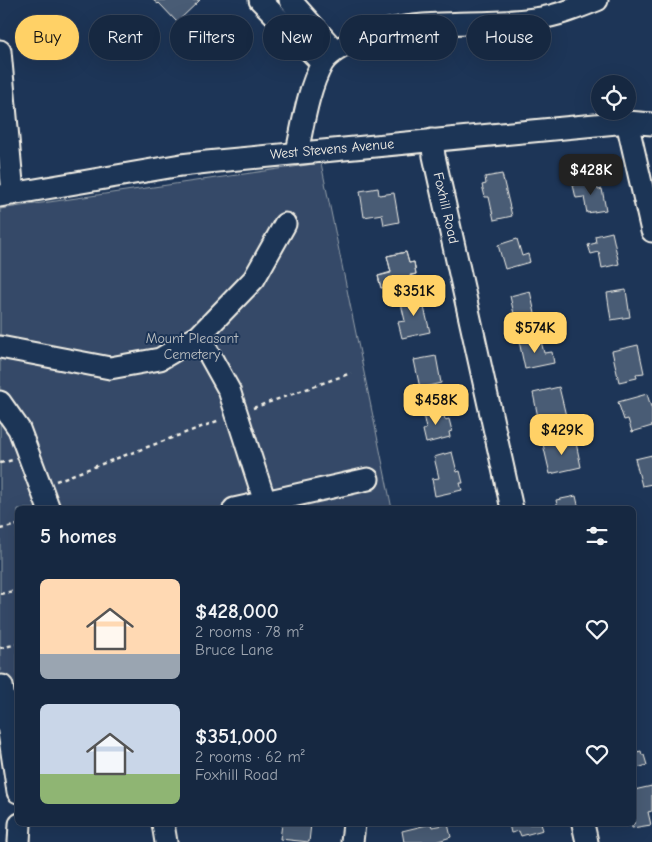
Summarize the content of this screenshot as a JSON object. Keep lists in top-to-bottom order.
{
  "streets": {
    "street": ["West Stevens Avenue", "Foxhill Road"]
  },
  "crossings": [
    ["West Stevens Avenue", "Foxhill Road"]
  ],
  "parks": ["Mount Pleasant Cemetery"],
  "page": {
    "chip": [
      "Buy",
      "Rent",
      "Filters",
      "New",
      "Apartment",
      "House"
    ],
    "price": [
      "$428K",
      "$351K",
      "$574K",
      "$458K",
      "$429K"
    ],
    "heading": "5 homes",
    "list": [
      {
        "name": "$428,000",
        "note": "2 rooms · 78 m² · Bruce Lane"
      },
      {
        "name": "$351,000",
        "note": "2 rooms · 62 m² · Foxhill Road"
      }
    ]
  }
}
